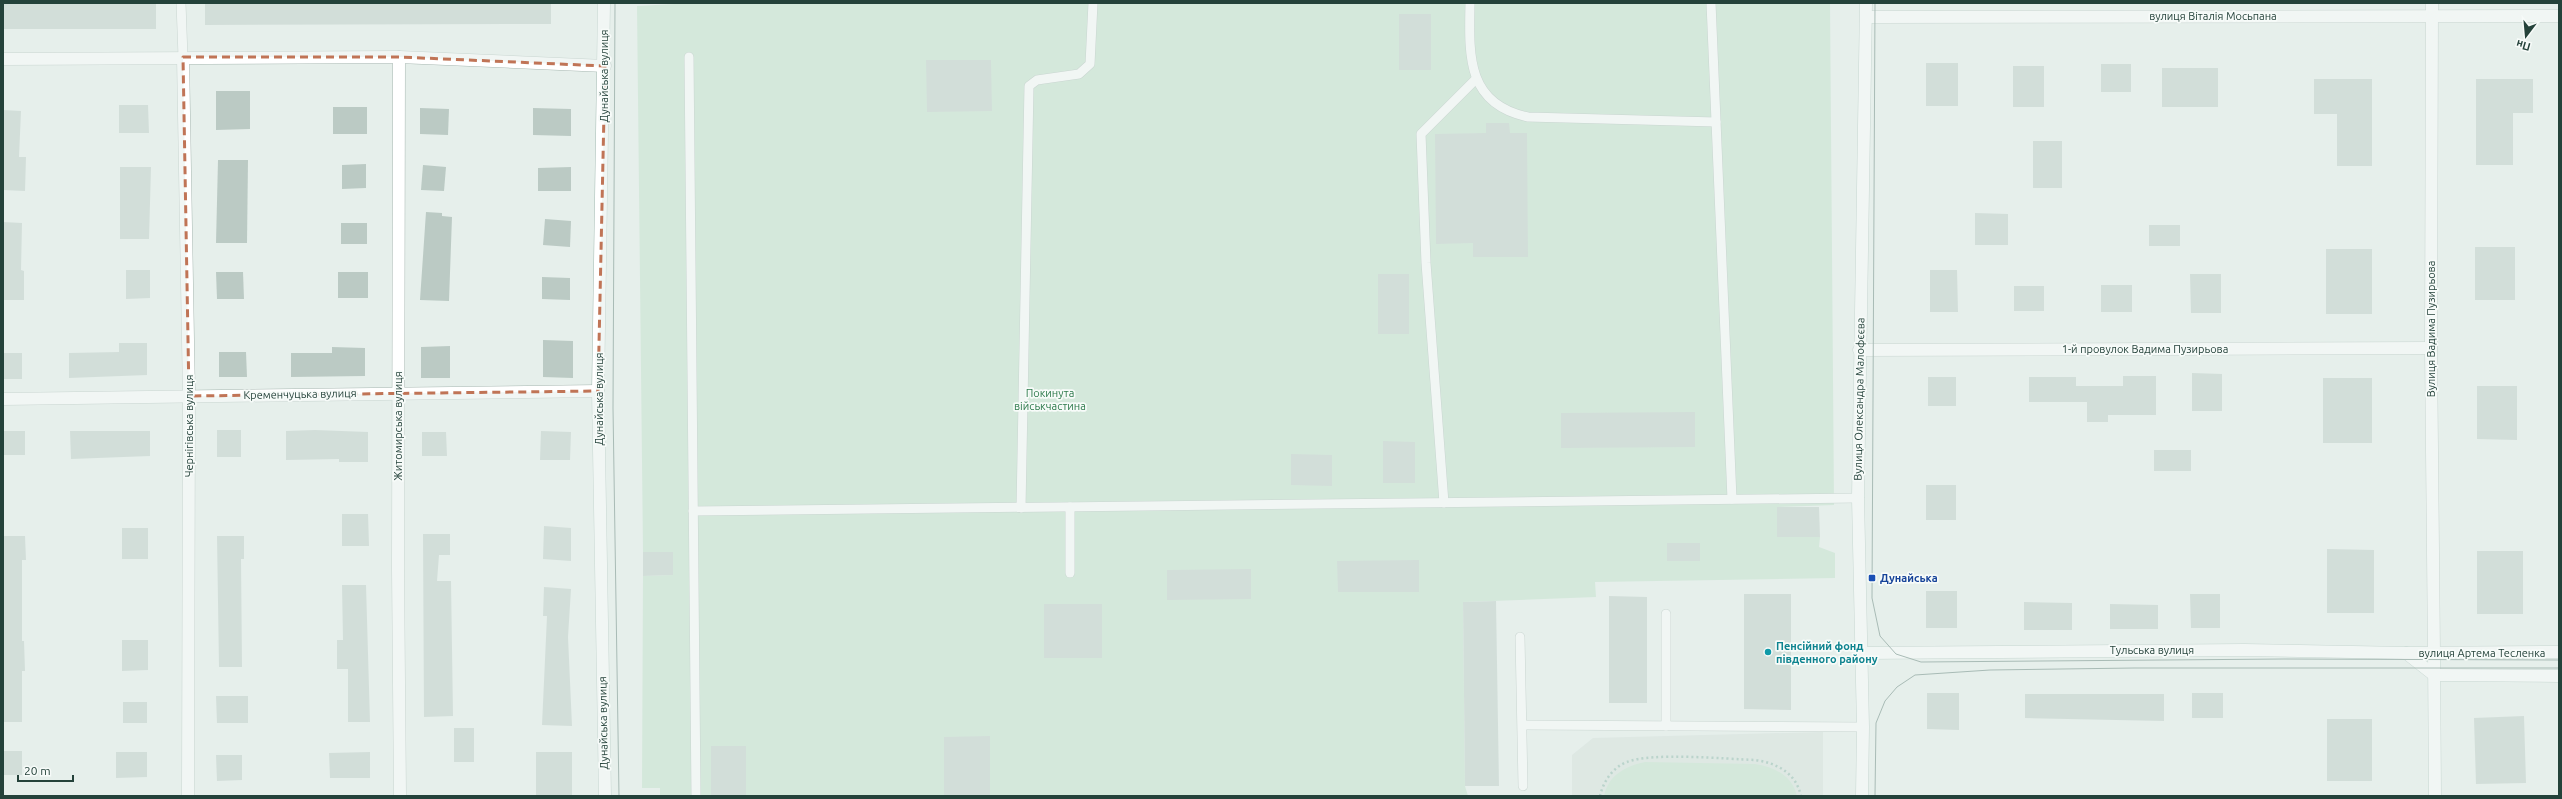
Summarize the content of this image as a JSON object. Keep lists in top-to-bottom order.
{
  "streets": {
    "street": [
      "вулиця Віталія Мосьпана",
      "Дунайська вулиця",
      "Вулиця Вадима Пузирьова",
      "1-й провулок Вадима Пузирьова",
      "Кременчуцька вулиця",
      "Вулиця Олександра Малофєєва",
      "Чернігівська вулиця",
      "Житомирська вулиця",
      "Тульська вулиця",
      "вулиця Артема Тесленка"
    ]
  },
  "crossings": [
    ["вулиця Віталія Мосьпана", "Вулиця Вадима Пузирьова"],
    ["вулиця Віталія Мосьпана", "Вулиця Олександра Малофєєва"],
    ["Дунайська вулиця", "Кременчуцька вулиця"],
    ["Вулиця Вадима Пузирьова", "1-й провулок Вадима Пузирьова"],
    ["Вулиця Вадима Пузирьова", "вулиця Артема Тесленка"],
    ["1-й провулок Вадима Пузирьова", "Вулиця Олександра Малофєєва"],
    ["Кременчуцька вулиця", "Чернігівська вулиця"],
    ["Кременчуцька вулиця", "Житомирська вулиця"],
    ["Вулиця Олександра Малофєєва", "Тульська вулиця"],
    ["Тульська вулиця", "вулиця Артема Тесленка"]
  ],
  "parks": ["Покинута військчастина"],
  "places": {
    "transit": ["Дунайська"],
    "other": ["Пенсійний фонд південного району"]
  },
  "scale_bar": "20 m",
  "north": "bottom"
}
